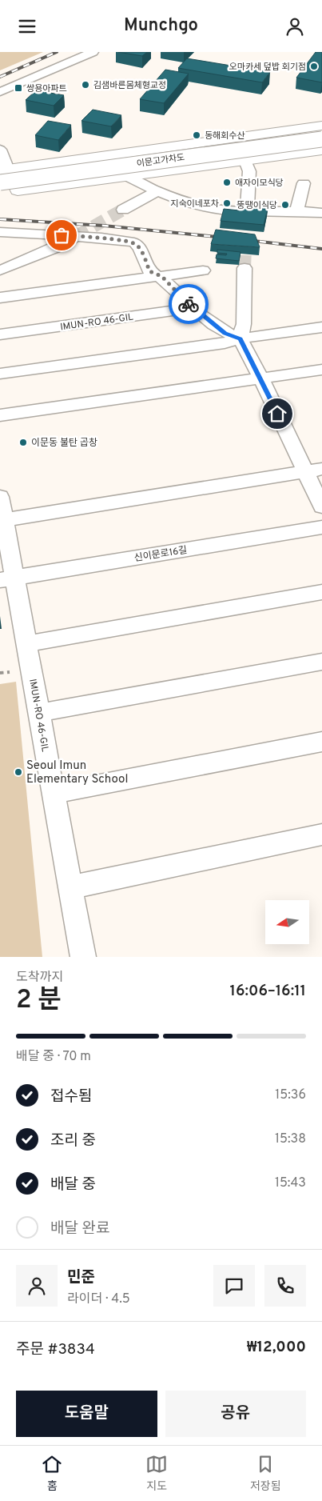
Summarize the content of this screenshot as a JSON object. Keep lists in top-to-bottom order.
{
  "streets": {
    "street": ["이문고가차도", "IMUN-RO 46-GIL", "신이문로16길"]
  },
  "crossings": [
    ["IMUN-RO 46-GIL", "신이문로16길"]
  ],
  "places": {
    "other": [
      "오마카세 덮밥 회기점",
      "김샘바른몸체형교정",
      "동해회수산",
      "애자이모식당",
      "지숙이네포차",
      "뚱땡이식당",
      "이문동 불탄 곱창",
      "Seoul Imun Elementary School"
    ],
    "transit": ["쌍용아파트"]
  },
  "north": "left",
  "page": {
    "header": "Munchgo",
    "heading": ["2 분", "도착까지", "16:06–16:11"],
    "panel": [
      "민준",
      "라이더 · 4.5",
      "주문 #3834",
      "₩12,000"
    ],
    "bar": "배달 중 · 70 m",
    "list": [
      ["접수됨", "15:36"],
      ["조리 중", "15:38"],
      ["배달 중", "15:43"],
      "배달 완료"
    ],
    "buttons": ["도움말", "공유"],
    "tabs": ["홈", "지도", "저장됨"]
  }
}
